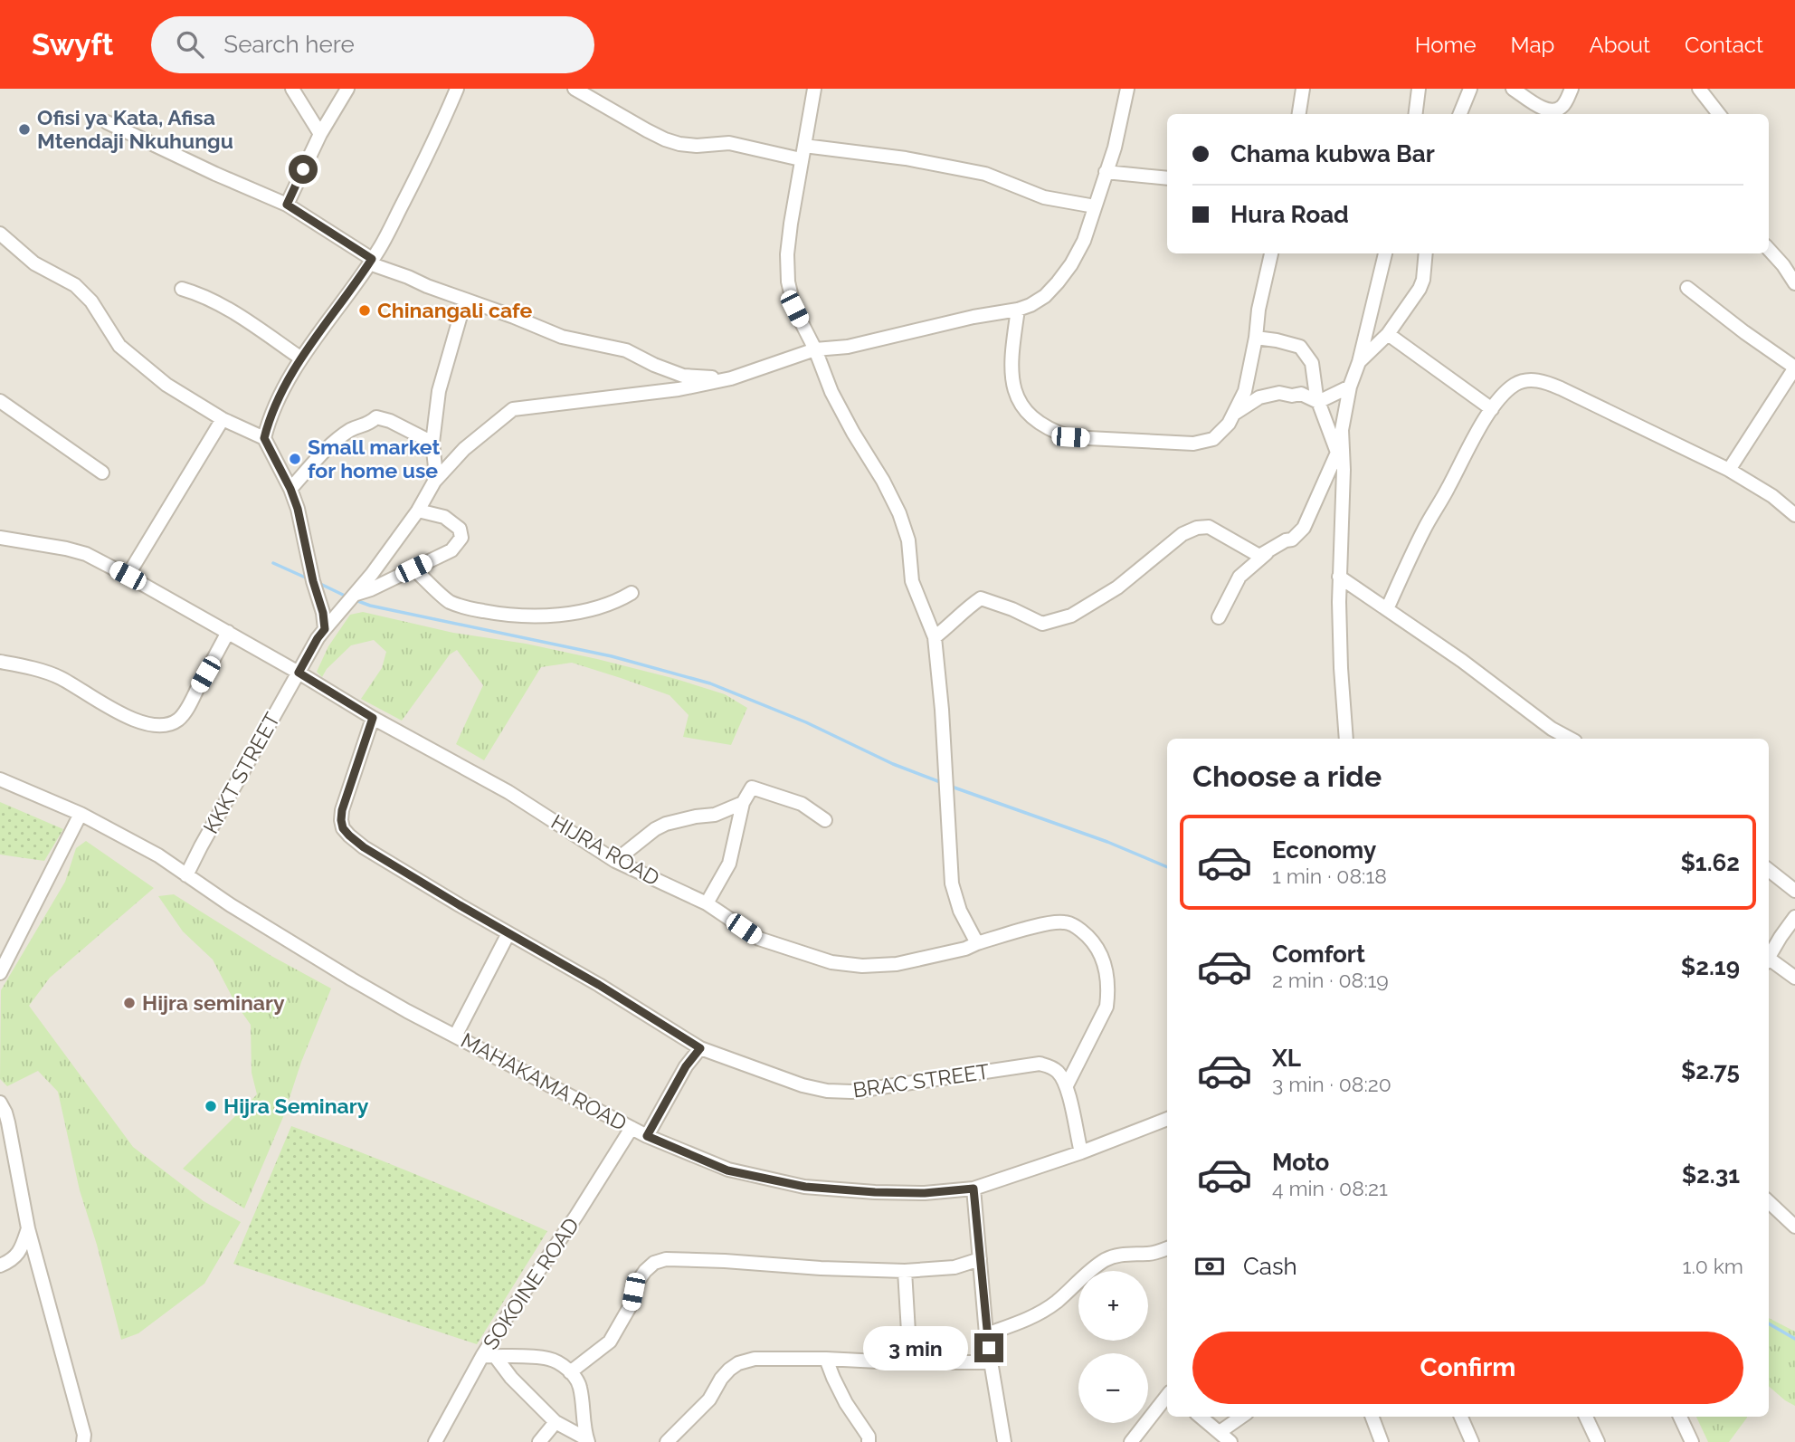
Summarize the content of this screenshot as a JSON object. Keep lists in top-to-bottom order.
{
  "streets": {
    "street": [
      "KKKT STREET",
      "HIJRA ROAD",
      "BRAC STREET",
      "MAHAKAMA ROAD",
      "SOKOINE ROAD"
    ]
  },
  "crossings": [
    ["KKKT STREET", "HIJRA ROAD"],
    ["KKKT STREET", "MAHAKAMA ROAD"],
    ["HIJRA ROAD", "BRAC STREET"],
    ["MAHAKAMA ROAD", "SOKOINE ROAD"]
  ],
  "places": [
    "Ofisi ya Kata, Afisa Mtendaji Nkuhungu",
    "Chinangali cafe",
    "Small market for home use",
    "Hijra seminary",
    "Hijra Seminary"
  ],
  "page": {
    "header": "Swyft",
    "search": "Search here",
    "nav": [
      "Home",
      "Map",
      "About",
      "Contact"
    ],
    "banner": ["Chama kubwa Bar", "Hura Road"],
    "heading": "Choose a ride",
    "list": [
      {
        "name": "Economy",
        "note": "1 min · 08:18",
        "value": "$1.62"
      },
      {
        "name": "Comfort",
        "note": "2 min · 08:19",
        "value": "$2.19"
      },
      {
        "name": "XL",
        "note": "3 min · 08:20",
        "value": "$2.75"
      },
      {
        "name": "Moto",
        "note": "4 min · 08:21",
        "value": "$2.31"
      }
    ],
    "pay": ["Cash", "1.0 km"],
    "map_buttons": ["+", "−"],
    "buttons": "Confirm",
    "bubble": "3 min"
  }
}
